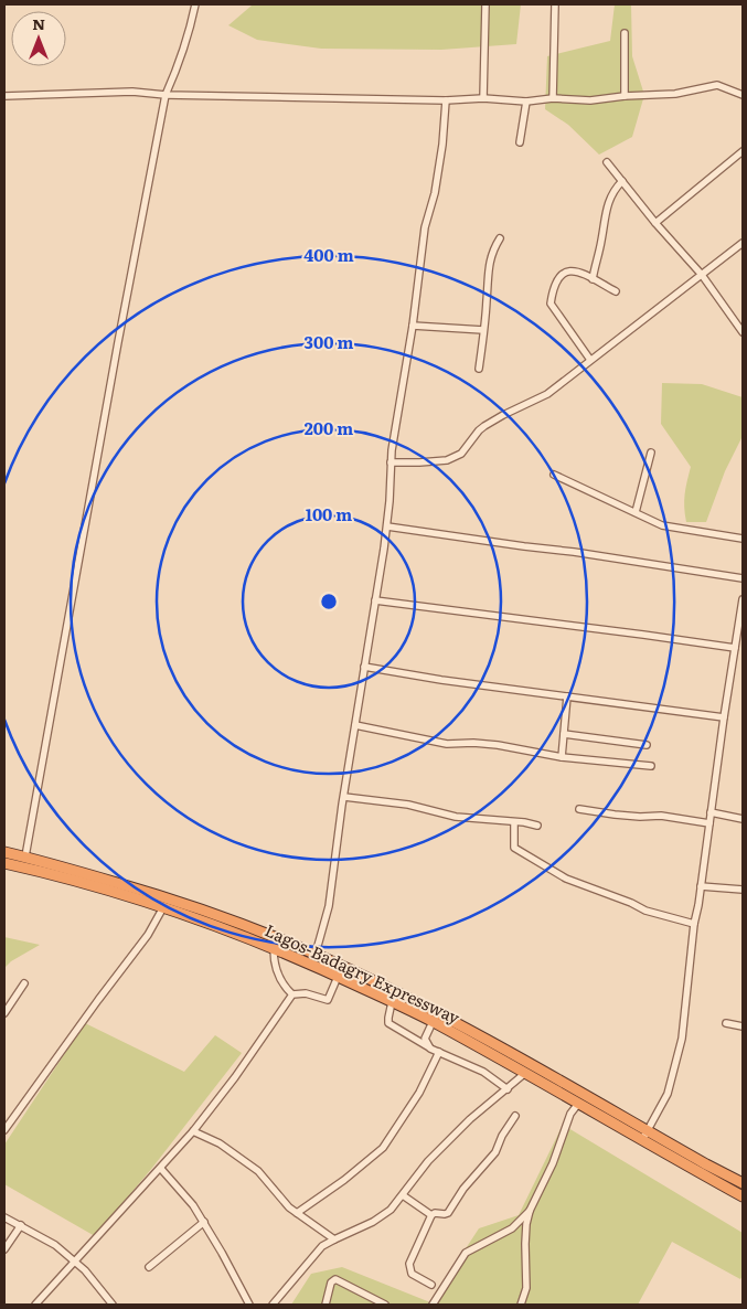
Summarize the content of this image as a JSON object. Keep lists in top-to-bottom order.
{
  "streets": {
    "highway": ["Lagos-Badagry Expressway"]
  },
  "north": "top",
  "rings": [
    "400 m",
    "300 m",
    "200 m",
    "100 m"
  ]
}
